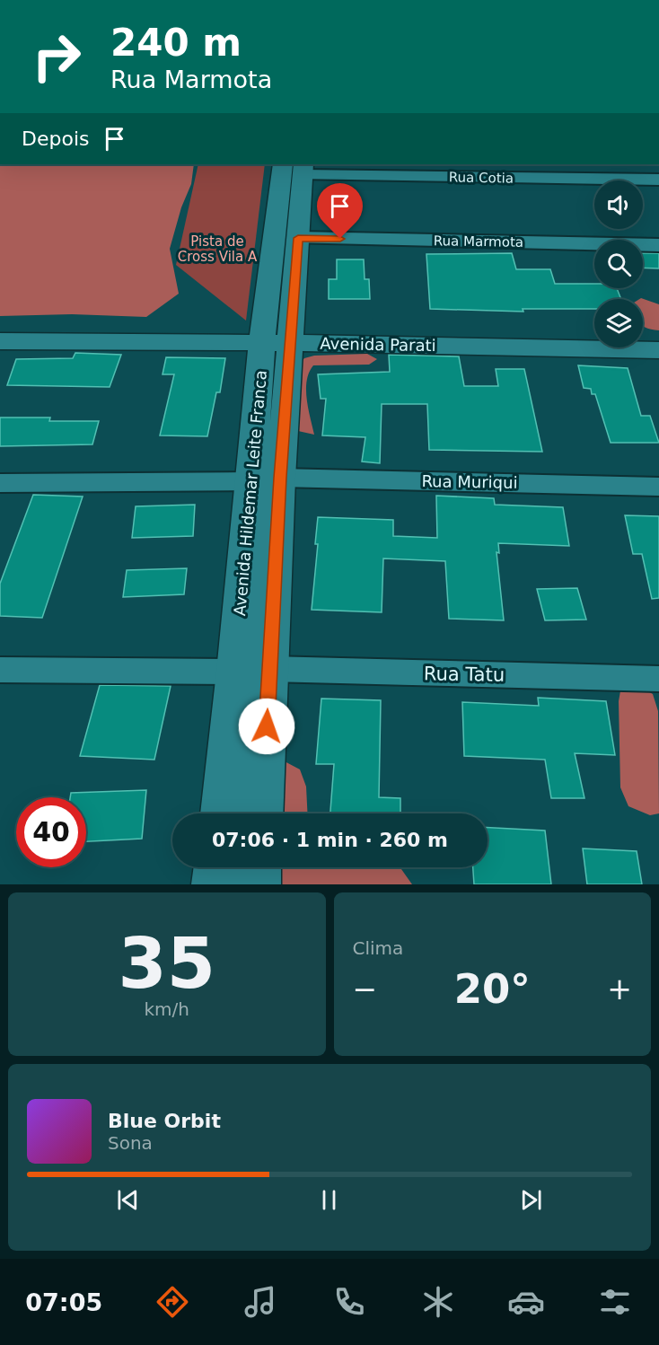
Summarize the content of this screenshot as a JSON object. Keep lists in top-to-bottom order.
{
  "streets": {
    "street": [
      "Rua Cotia",
      "Rua Marmota",
      "Avenida Parati",
      "Rua Muriqui",
      "Avenida Hildemar Leite Franca",
      "Rua Tatu"
    ]
  },
  "crossings": [
    ["Rua Cotia", "Avenida Hildemar Leite Franca"],
    ["Rua Marmota", "Avenida Hildemar Leite Franca"],
    ["Avenida Parati", "Avenida Hildemar Leite Franca"],
    ["Rua Muriqui", "Avenida Hildemar Leite Franca"],
    ["Avenida Hildemar Leite Franca", "Rua Tatu"]
  ],
  "parks": ["Pista de Cross Vila A"],
  "page": {
    "turn": ["240 m", "Rua Marmota"],
    "then": "Depois",
    "limit": "40",
    "trip": "07:06 · 1 min · 260 m",
    "tile": [
      ["35", "km/h"],
      "Clima"
    ],
    "heat": ["−", "20°", "+"],
    "song": ["Blue Orbit", "Sona"],
    "tabs": "07:05"
  }
}
